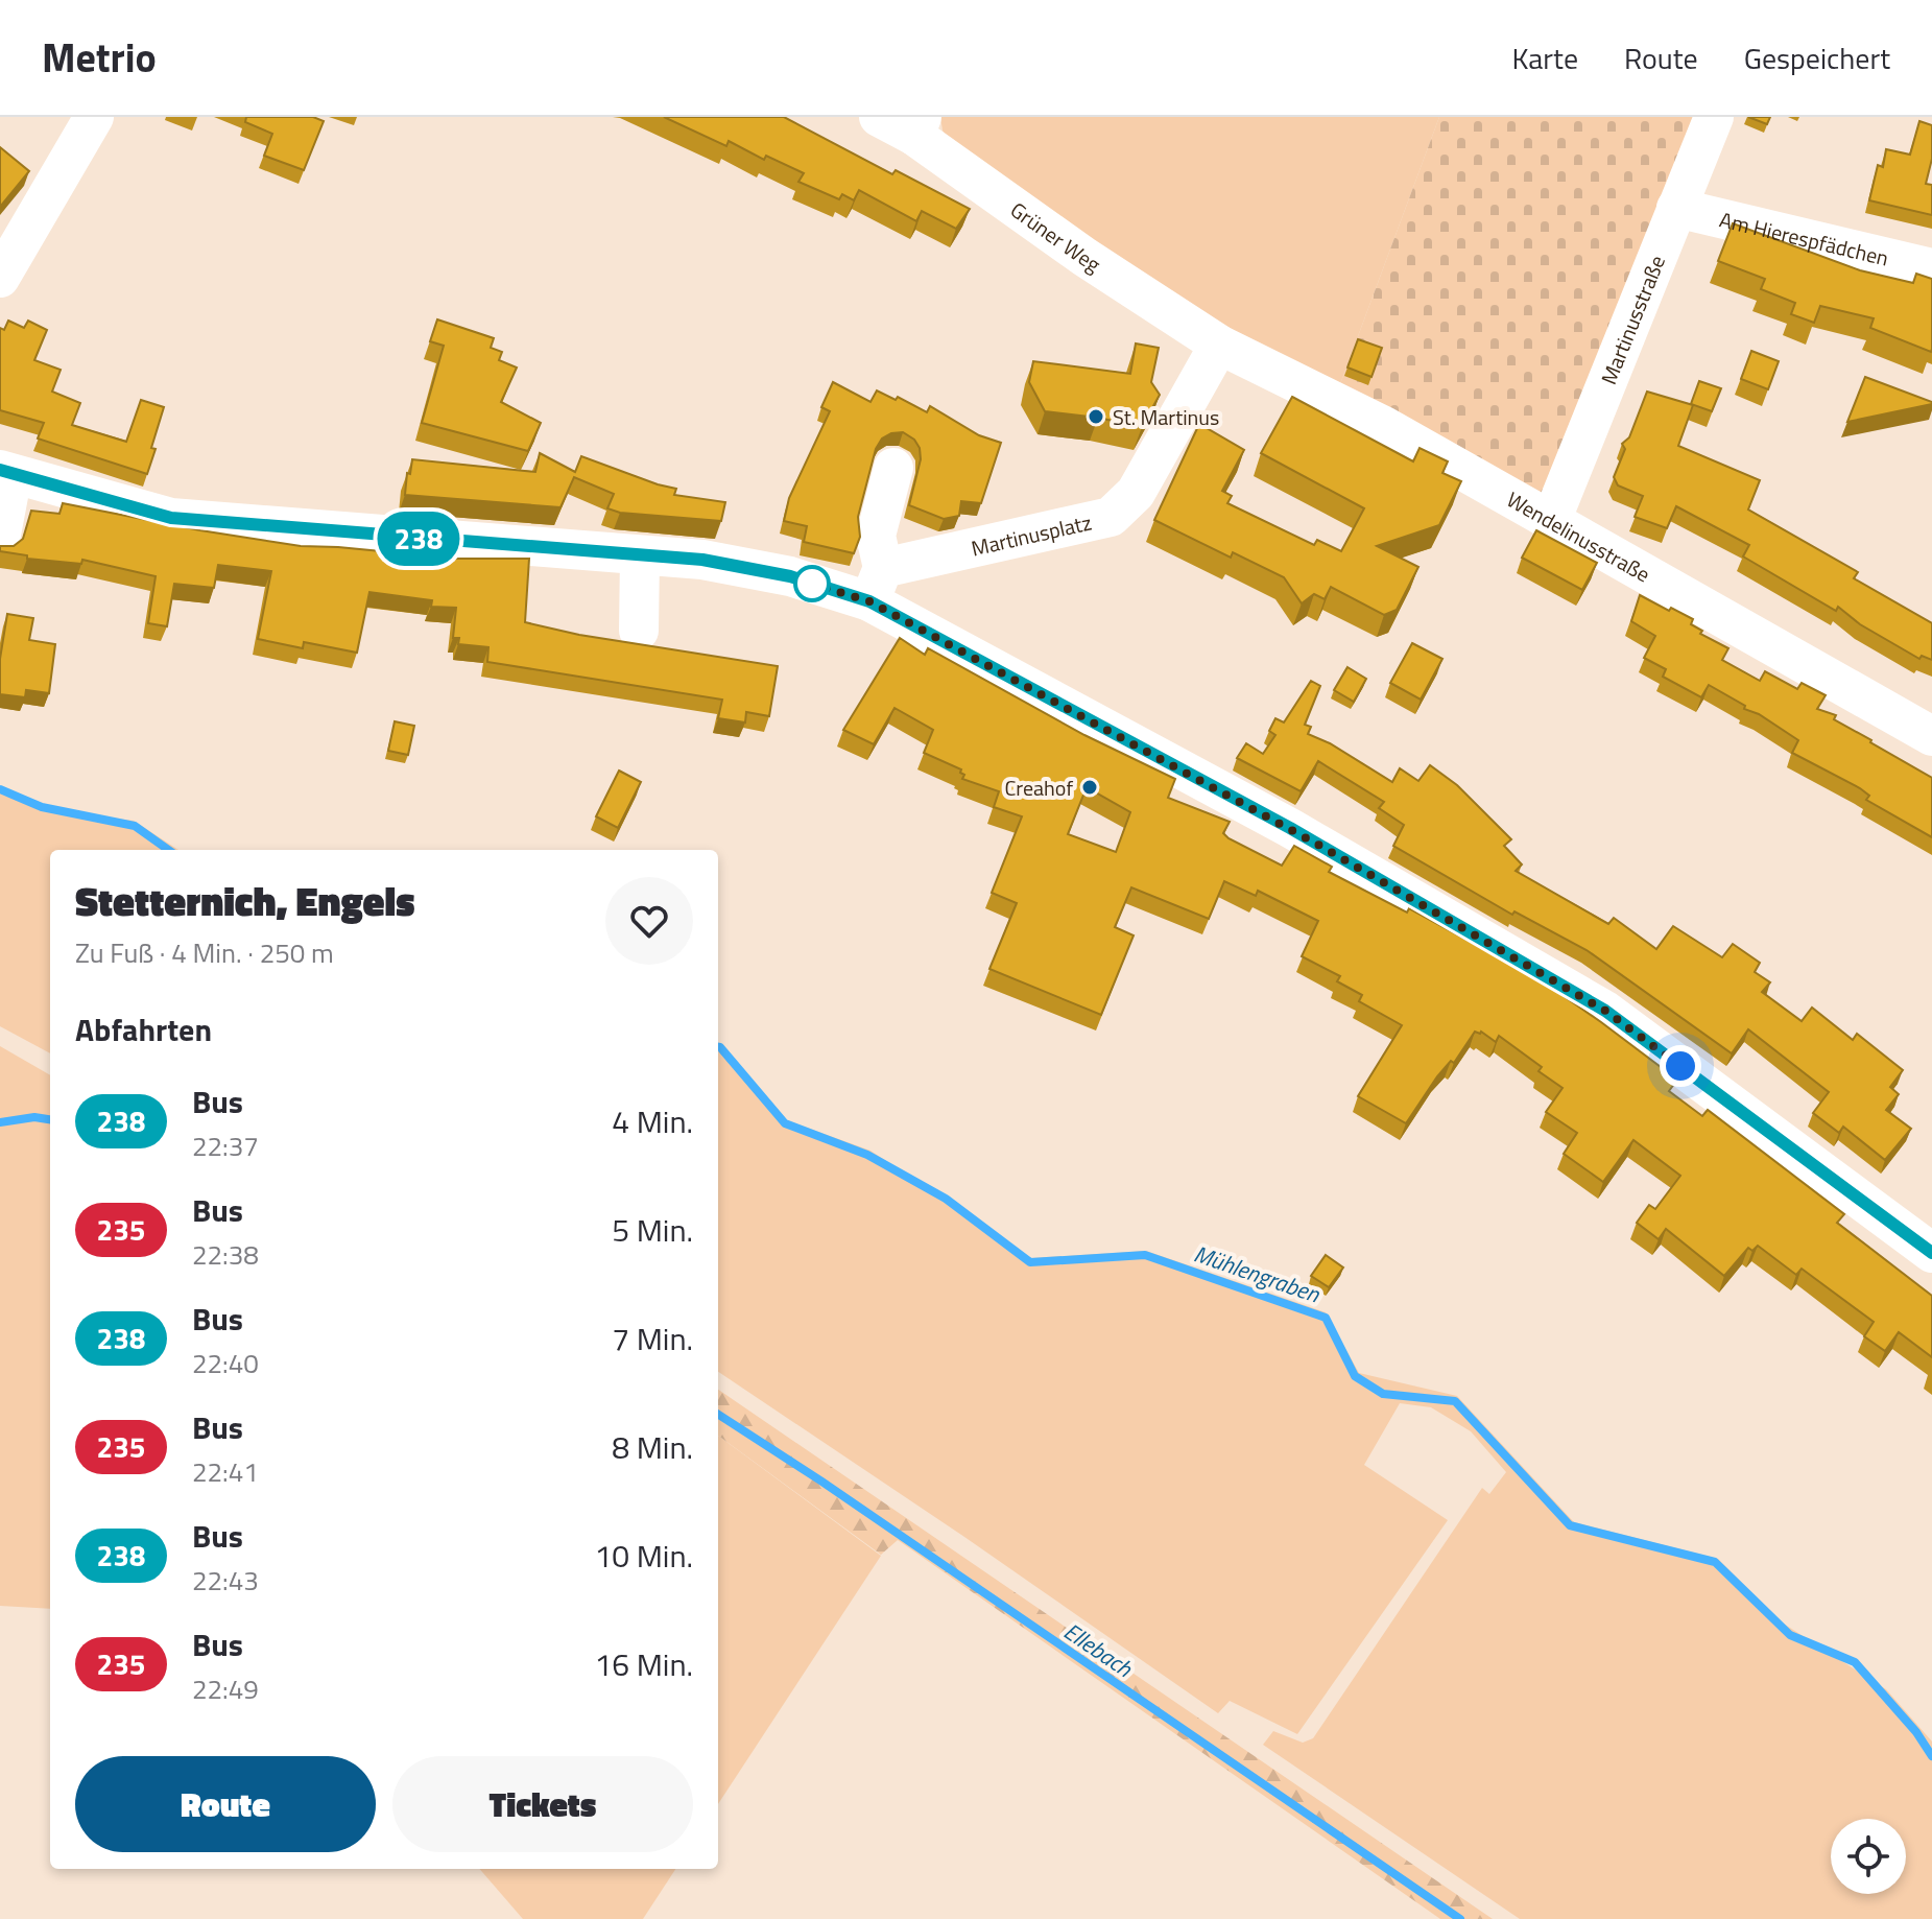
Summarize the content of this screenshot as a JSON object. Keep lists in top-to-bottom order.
{
  "streets": {
    "street": [
      "Grüner Weg",
      "Am Hierespfädchen",
      "Martinusstraße",
      "Martinusplatz",
      "Wendelinusstraße"
    ]
  },
  "crossings": [
    ["Grüner Weg", "Martinusplatz"],
    ["Grüner Weg", "Wendelinusstraße"],
    ["Am Hierespfädchen", "Martinusstraße"],
    ["Martinusstraße", "Wendelinusstraße"],
    ["Martinusplatz", "Wendelinusstraße"]
  ],
  "water": ["Mühlengraben", "Ellebach"],
  "places": ["St. Martinus", "Creahof"],
  "lines": ["bus line 238"],
  "page": {
    "header": "Metrio",
    "nav": ["Karte", "Route", "Gespeichert"],
    "on_map": "238",
    "heading": [
      ["Stetternich, Engels", "Zu Fuß · 4 Min. · 250 m"],
      "Abfahrten"
    ],
    "list": [
      {
        "mark": "238",
        "name": "Bus",
        "note": "22:37",
        "value": "4 Min."
      },
      {
        "mark": "235",
        "name": "Bus",
        "note": "22:38",
        "value": "5 Min."
      },
      {
        "mark": "238",
        "name": "Bus",
        "note": "22:40",
        "value": "7 Min."
      },
      {
        "mark": "235",
        "name": "Bus",
        "note": "22:41",
        "value": "8 Min."
      },
      {
        "mark": "238",
        "name": "Bus",
        "note": "22:43",
        "value": "10 Min."
      },
      {
        "mark": "235",
        "name": "Bus",
        "note": "22:49",
        "value": "16 Min."
      }
    ],
    "buttons": ["Route", "Tickets"]
  }
}
